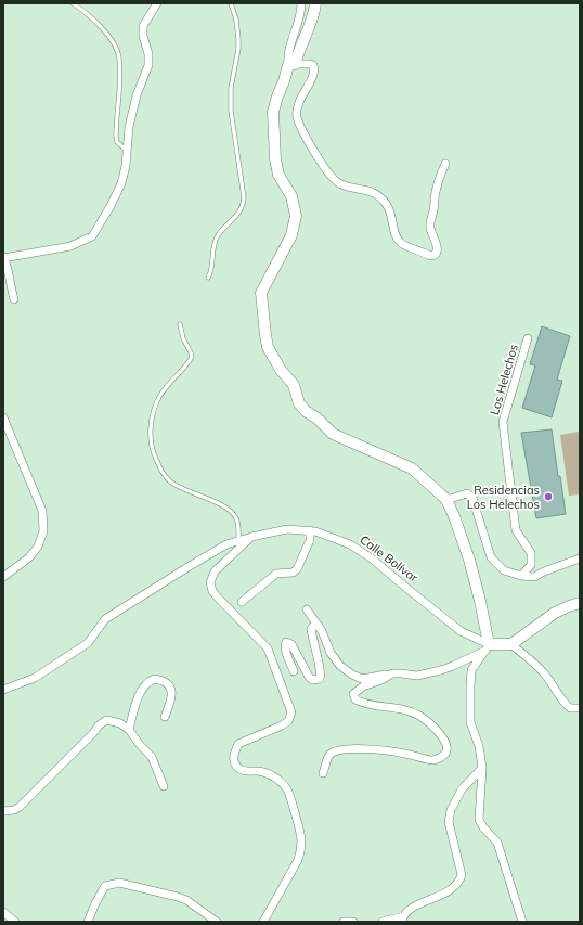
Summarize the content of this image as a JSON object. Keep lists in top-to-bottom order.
{
  "streets": {
    "street": ["Los Helechos", "Calle Bolívar"]
  },
  "places": ["Residencias Los Helechos"]
}
